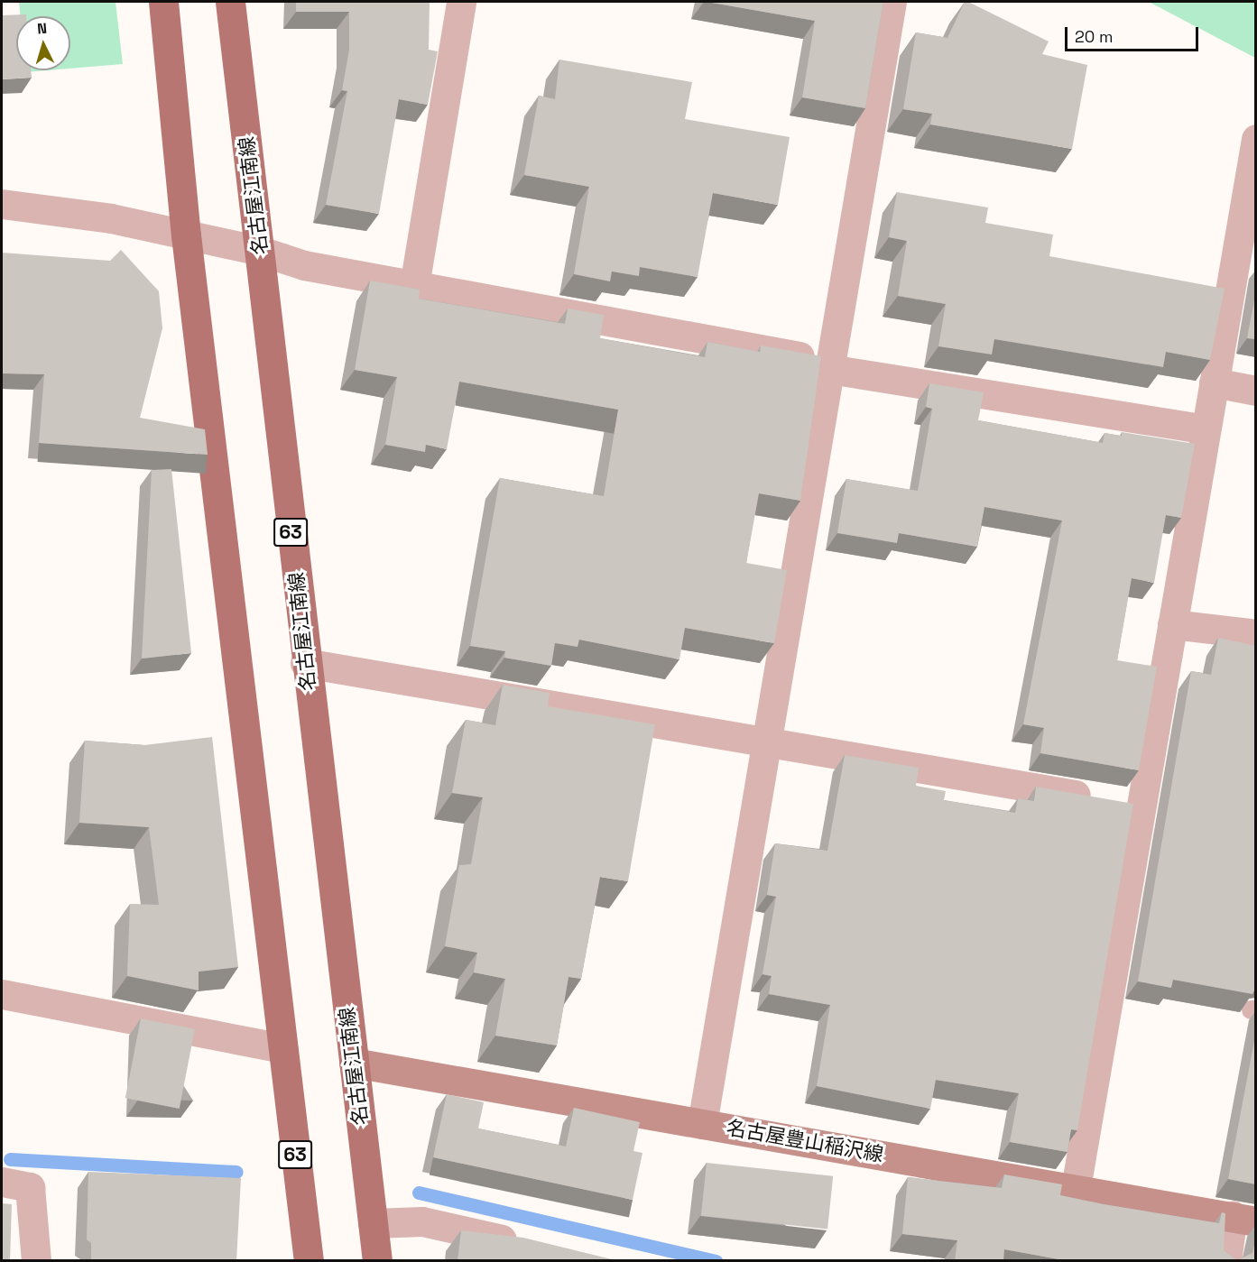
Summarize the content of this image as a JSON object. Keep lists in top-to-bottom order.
{
  "streets": {
    "main road": ["名古屋江南線", "63", "名古屋豊山稲沢線"]
  },
  "crossings": [
    ["名古屋江南線", "名古屋豊山稲沢線"]
  ],
  "scale_bar": "20 m",
  "north": "top"
}
